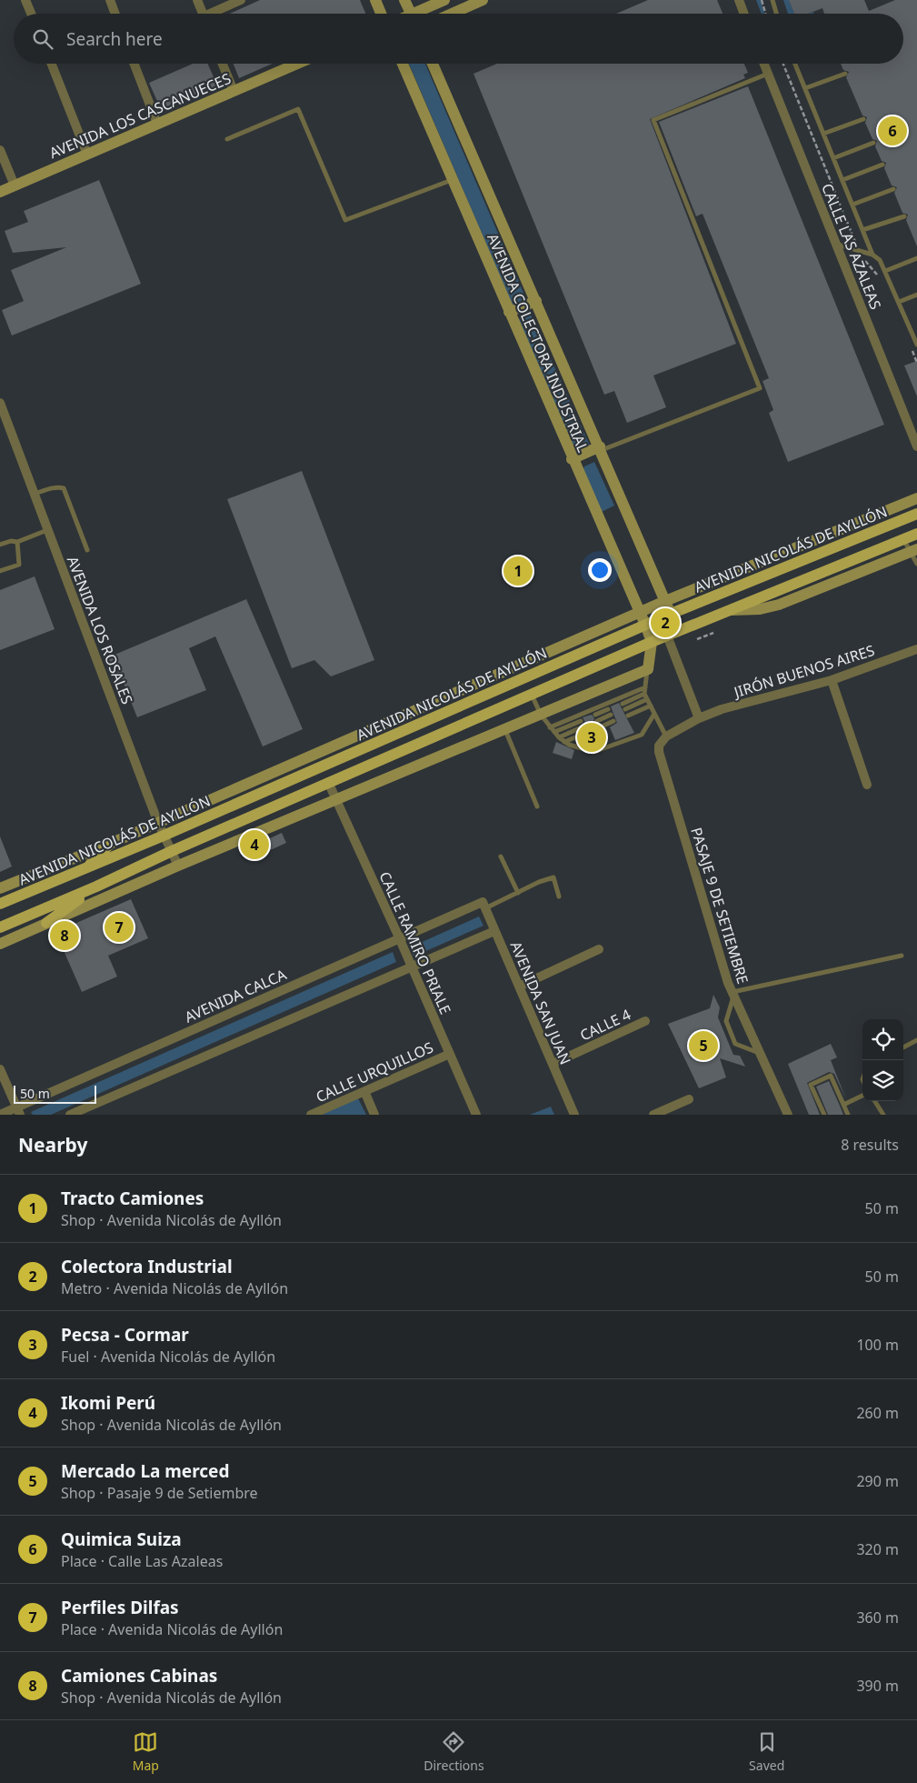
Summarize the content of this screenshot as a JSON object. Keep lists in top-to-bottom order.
{
  "streets": {
    "main road": ["AVENIDA LOS CASCANUECES", "AVENIDA COLECTORA INDUSTRIAL", "AVENIDA NICOLÁS DE AYLLÓN"],
    "street": [
      "CALLE LAS AZALEAS",
      "AVENIDA LOS ROSALES",
      "JIRÓN BUENOS AIRES",
      "PASAJE 9 DE SETIEMBRE",
      "CALLE RAMIRO PRIALE",
      "AVENIDA CALCA",
      "AVENIDA SAN JUAN",
      "CALLE 4",
      "CALLE URQUILLOS"
    ]
  },
  "crossings": [
    ["AVENIDA COLECTORA INDUSTRIAL", "AVENIDA NICOLÁS DE AYLLÓN"],
    ["AVENIDA NICOLÁS DE AYLLÓN", "AVENIDA LOS ROSALES"],
    ["CALLE RAMIRO PRIALE", "AVENIDA CALCA"],
    ["CALLE RAMIRO PRIALE", "CALLE URQUILLOS"],
    ["AVENIDA CALCA", "AVENIDA SAN JUAN"],
    ["AVENIDA SAN JUAN", "CALLE 4"]
  ],
  "scale_bar": "50 m",
  "page": {
    "search": "Search here",
    "pins": [
      "6",
      "1",
      "2",
      "3",
      "4",
      "7",
      "8",
      "5"
    ],
    "scale": "50 m",
    "heading": ["Nearby", "8 results"],
    "list": [
      {
        "mark": "1",
        "name": "Tracto Camiones",
        "note": "Shop · Avenida Nicolás de Ayllón",
        "value": "50 m"
      },
      {
        "mark": "2",
        "name": "Colectora Industrial",
        "note": "Metro · Avenida Nicolás de Ayllón",
        "value": "50 m"
      },
      {
        "mark": "3",
        "name": "Pecsa - Cormar",
        "note": "Fuel · Avenida Nicolás de Ayllón",
        "value": "100 m"
      },
      {
        "mark": "4",
        "name": "Ikomi Perú",
        "note": "Shop · Avenida Nicolás de Ayllón",
        "value": "260 m"
      },
      {
        "mark": "5",
        "name": "Mercado La merced",
        "note": "Shop · Pasaje 9 de Setiembre",
        "value": "290 m"
      },
      {
        "mark": "6",
        "name": "Quimica Suiza",
        "note": "Place · Calle Las Azaleas",
        "value": "320 m"
      },
      {
        "mark": "7",
        "name": "Perfiles Dilfas",
        "note": "Place · Avenida Nicolás de Ayllón",
        "value": "360 m"
      },
      {
        "mark": "8",
        "name": "Camiones Cabinas",
        "note": "Shop · Avenida Nicolás de Ayllón",
        "value": "390 m"
      }
    ],
    "nav": ["Map", "Directions", "Saved"]
  }
}
